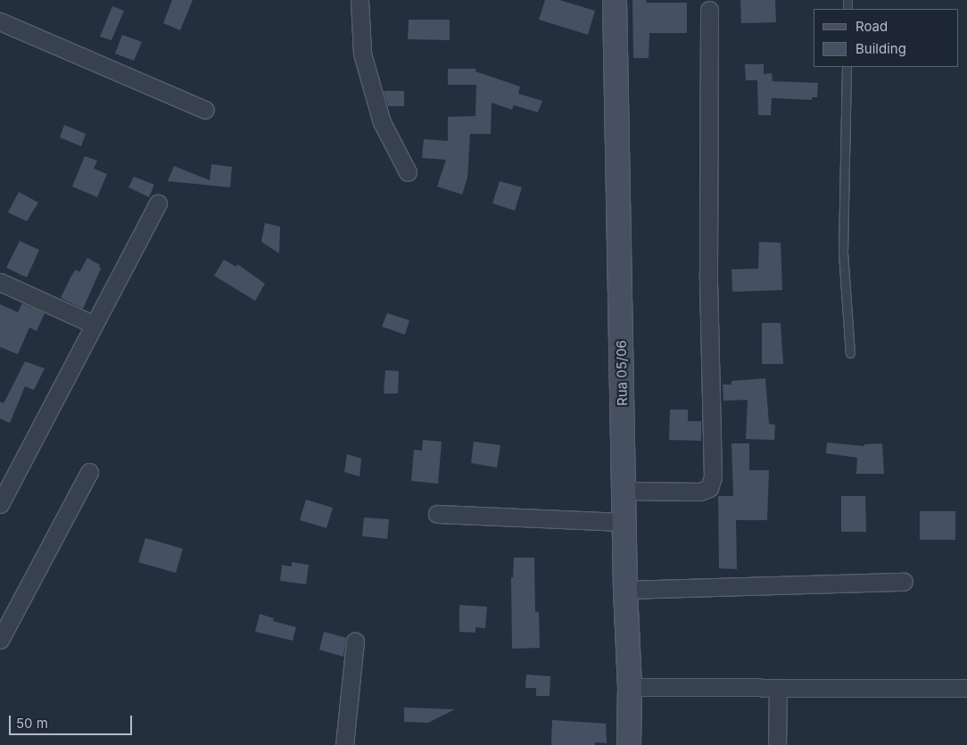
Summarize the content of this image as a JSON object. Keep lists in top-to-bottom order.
{
  "streets": {
    "street": ["Rua 05/06"]
  },
  "legend": ["Road", "Building"],
  "scale_bar": "50 m"
}
